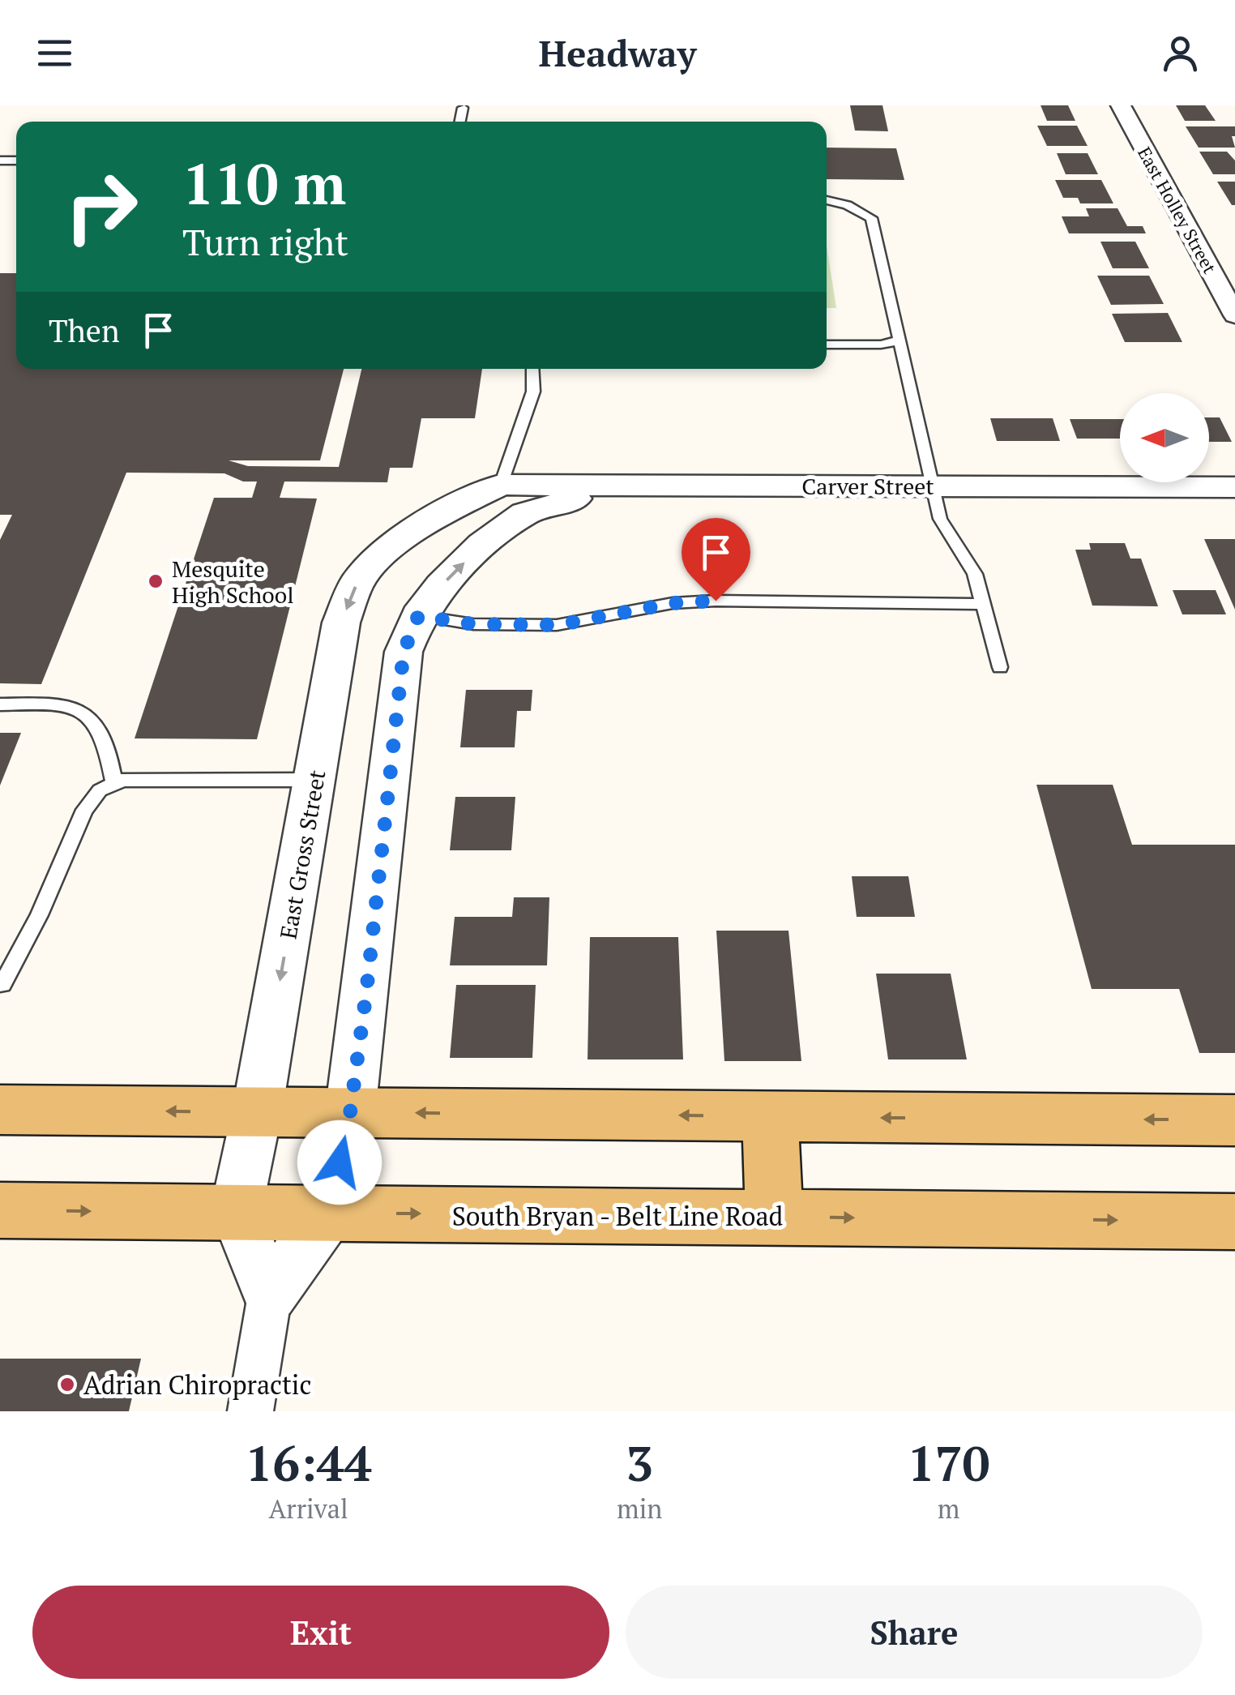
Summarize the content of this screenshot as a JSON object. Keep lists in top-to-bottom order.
{
  "streets": {
    "main road": ["South Bryan - Belt Line Road"],
    "street": ["East Holley Street", "Carver Street", "East Gross Street"]
  },
  "crossings": [
    ["Carver Street", "East Gross Street"],
    ["East Gross Street", "South Bryan - Belt Line Road"]
  ],
  "places": ["Mesquite High School", "Adrian Chiropractic"],
  "north": "left",
  "page": {
    "header": "Headway",
    "turn": ["110 m", "Turn right"],
    "then": "Then",
    "eta": [
      "16:44",
      "Arrival",
      "3",
      "min",
      "170",
      "m"
    ],
    "buttons": ["Exit", "Share"]
  }
}
